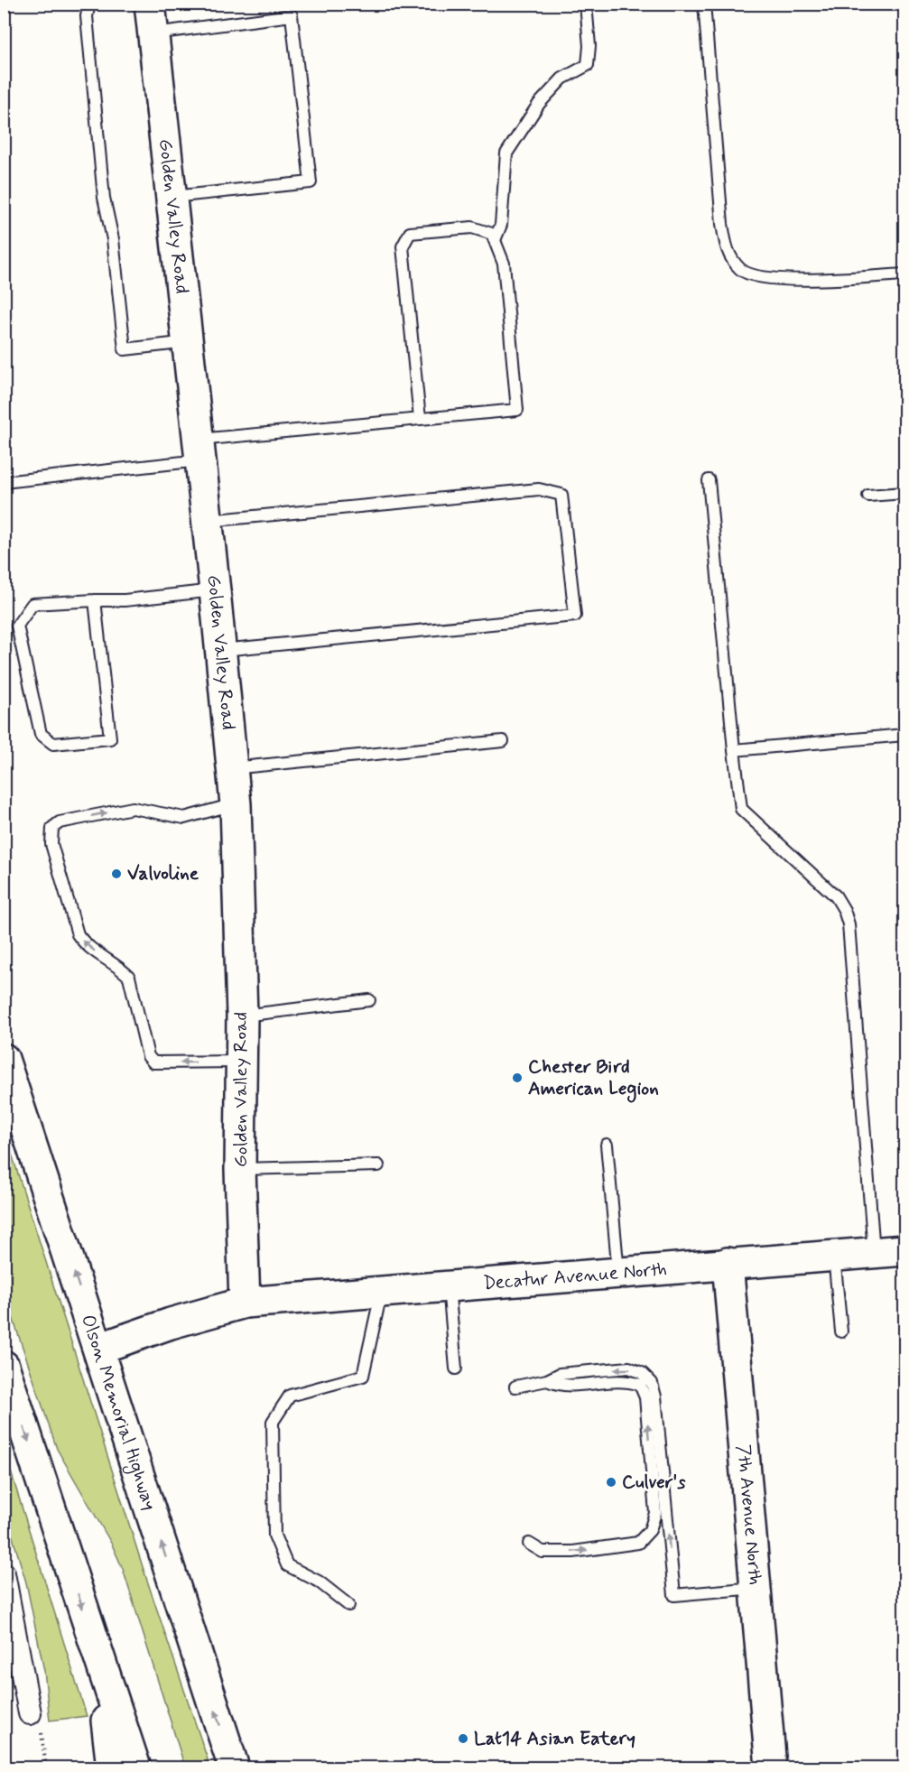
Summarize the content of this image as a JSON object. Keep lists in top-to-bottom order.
{
  "streets": {
    "main road": [
      "Golden Valley Road",
      "Decatur Avenue North",
      "Olson Memorial Highway",
      "7th Avenue North"
    ]
  },
  "crossings": [
    ["Golden Valley Road", "Decatur Avenue North"],
    ["Decatur Avenue North", "Olson Memorial Highway"],
    ["Decatur Avenue North", "7th Avenue North"]
  ],
  "places": [
    "Valvoline",
    "Chester Bird American Legion",
    "Culver's",
    "Lat14 Asian Eatery"
  ]
}
